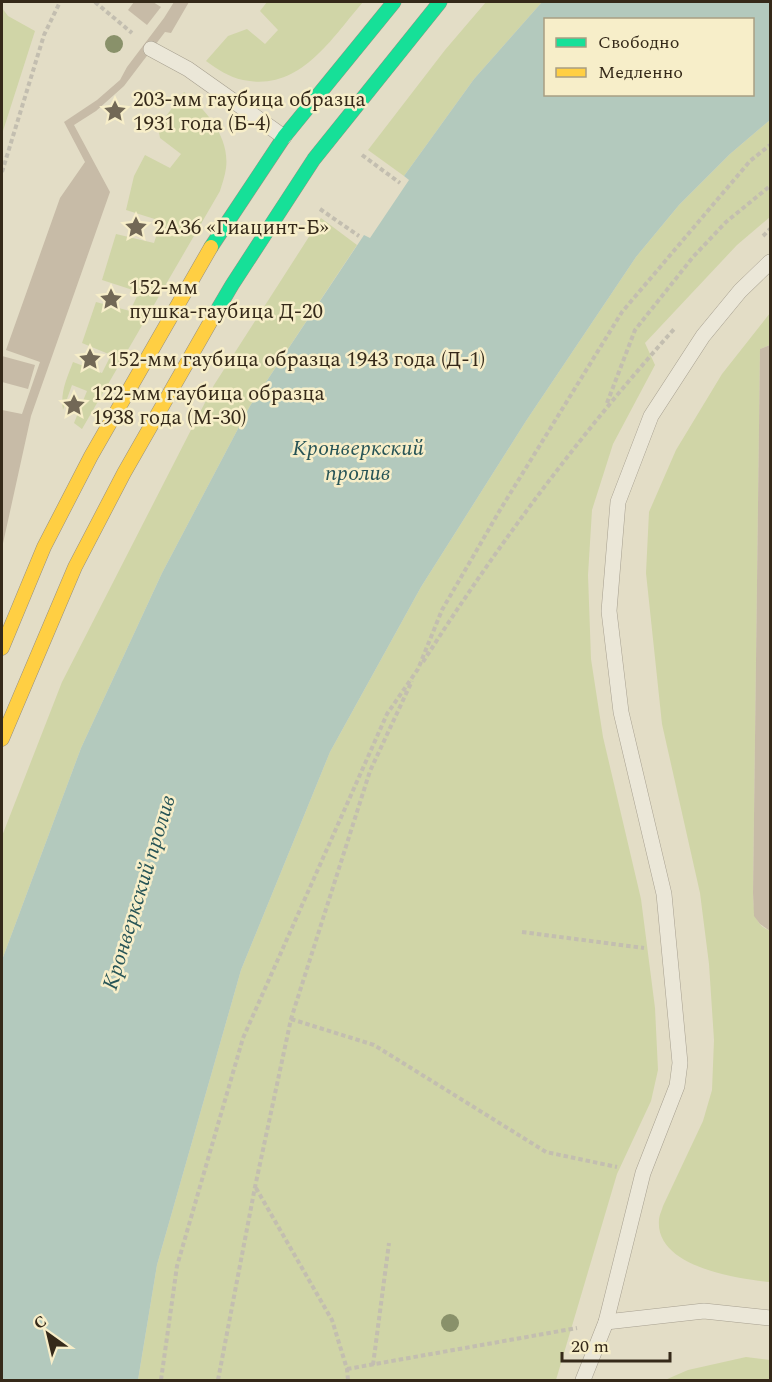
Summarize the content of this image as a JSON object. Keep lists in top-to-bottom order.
{
  "water": ["Кронверкский пролив"],
  "places": {
    "place": [
      "203-мм гаубица образца 1931 года (Б-4)",
      "2А36 «Гиацинт-Б»",
      "152-мм пушка-гаубица Д-20",
      "152-мм гаубица образца 1943 года (Д-1)",
      "122-мм гаубица образца 1938 года (М-30)"
    ]
  },
  "legend": ["Свободно", "Медленно"],
  "scale_bar": "20 m",
  "north": "top left"
}
